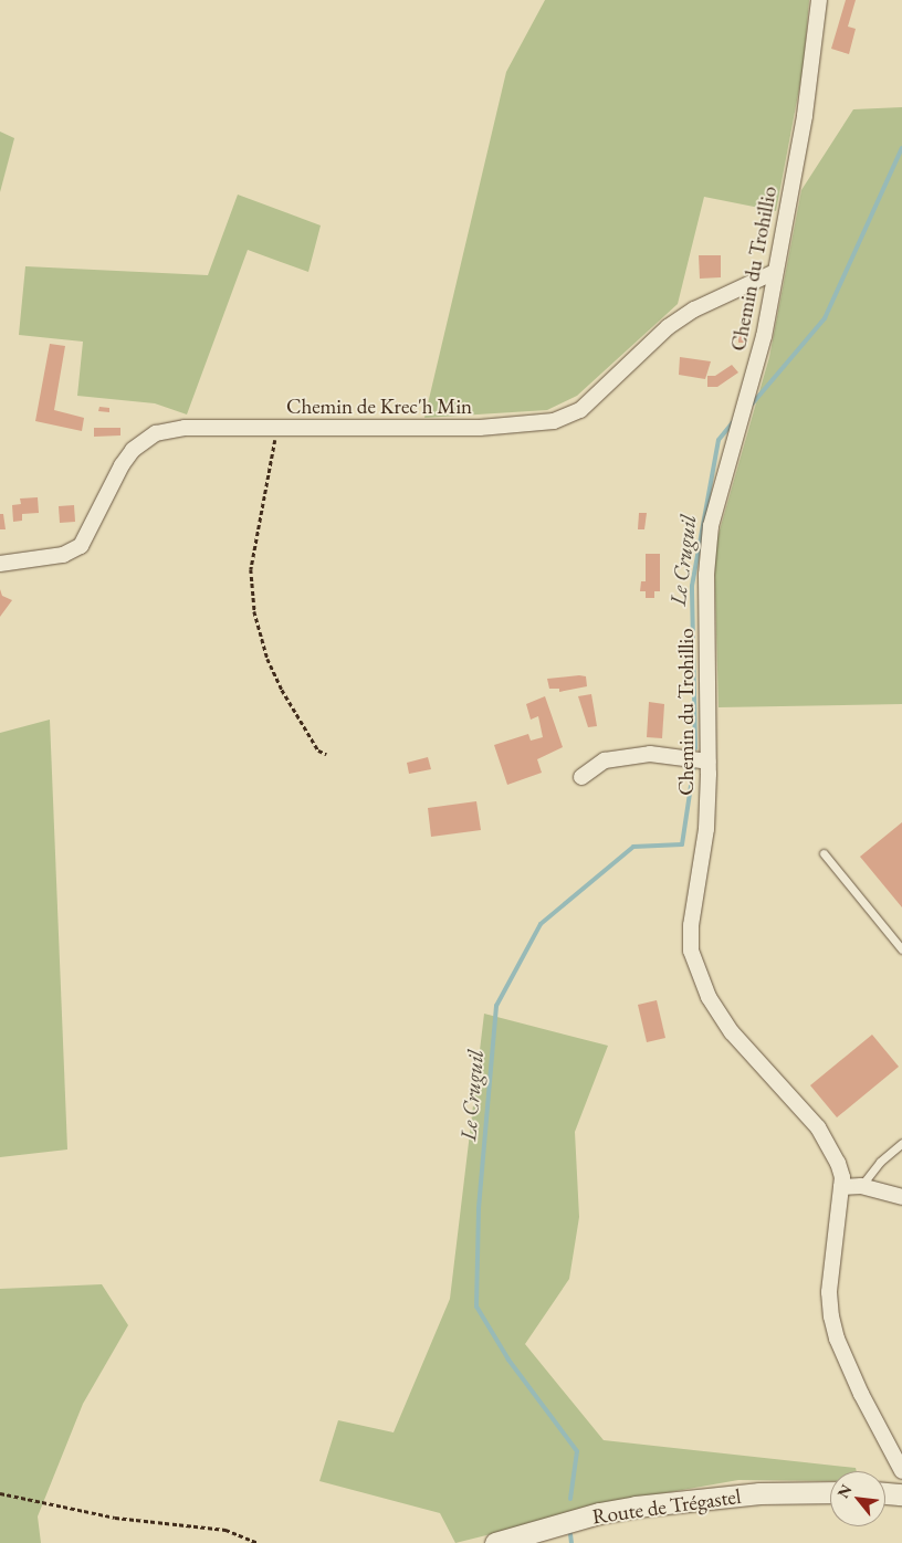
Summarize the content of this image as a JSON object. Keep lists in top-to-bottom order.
{
  "streets": {
    "main road": ["Route de Trégastel"],
    "street": ["Chemin du Trohillio", "Chemin de Krec'h Min"]
  },
  "crossings": [
    ["Chemin du Trohillio", "Chemin de Krec'h Min"]
  ],
  "water": ["Le Cruguil"],
  "north": "top left"
}
